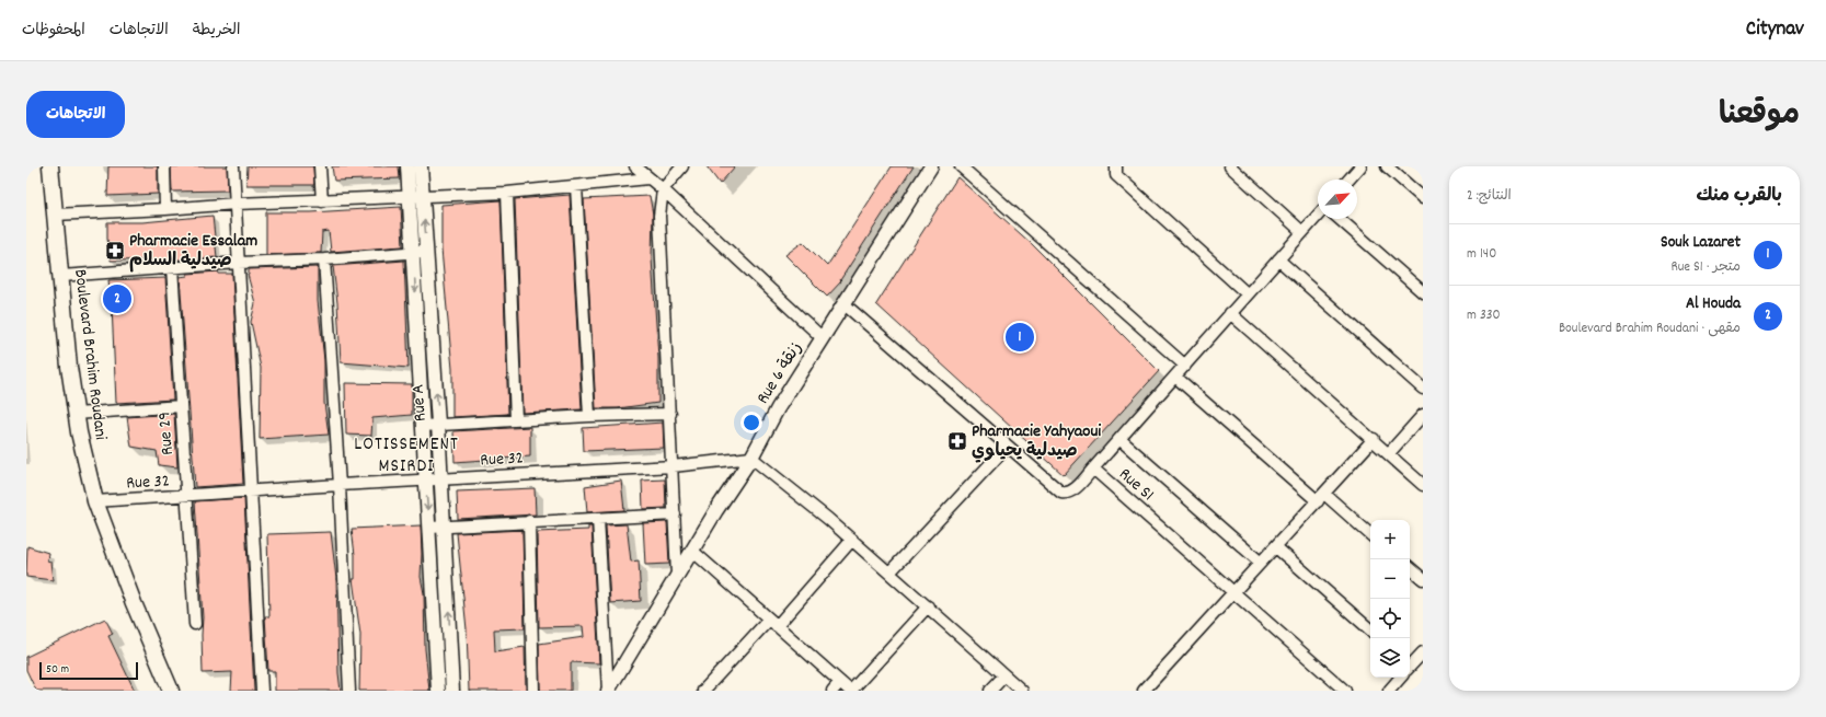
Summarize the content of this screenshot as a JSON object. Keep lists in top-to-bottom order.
{
  "streets": {
    "main road": ["Boulevard Brahim Roudani"],
    "street": [
      "Rue 6 زنقة",
      "Rue A",
      "Rue 29",
      "Rue 32",
      "Rue S1"
    ]
  },
  "crossings": [
    ["Boulevard Brahim Roudani", "Rue 32"],
    ["Rue 6 زنقة", "Rue 32"],
    ["Rue 6 زنقة", "Rue S1"],
    ["Rue A", "Rue 32"],
    ["Rue 29", "Rue 32"]
  ],
  "districts": ["LOTISSEMENT MSIRDI"],
  "places": {
    "pharmacy": ["Pharmacie Essalam صيدلية السلام", "Pharmacie Yahyaoui صيدلية يحياوي"]
  },
  "scale_bar": "50 m",
  "north": "top right",
  "page": {
    "header": "Citynav",
    "nav": ["الخريطة", "الاتجاهات", "المحفوظات"],
    "title": "موقعنا",
    "buttons": "الاتجاهات",
    "heading": ["بالقرب منك", "النتائج: 2"],
    "list": [
      {
        "mark": "1",
        "name": "Souk Lazaret",
        "note": "متجر · Rue S1",
        "value": "140 m"
      },
      {
        "mark": "2",
        "name": "Al Houda",
        "note": "مقهى · Boulevard Brahim Roudani",
        "value": "330 m"
      }
    ],
    "pins": ["2", "1"],
    "map_buttons": ["+", "−"],
    "scale": "50 m"
  }
}
